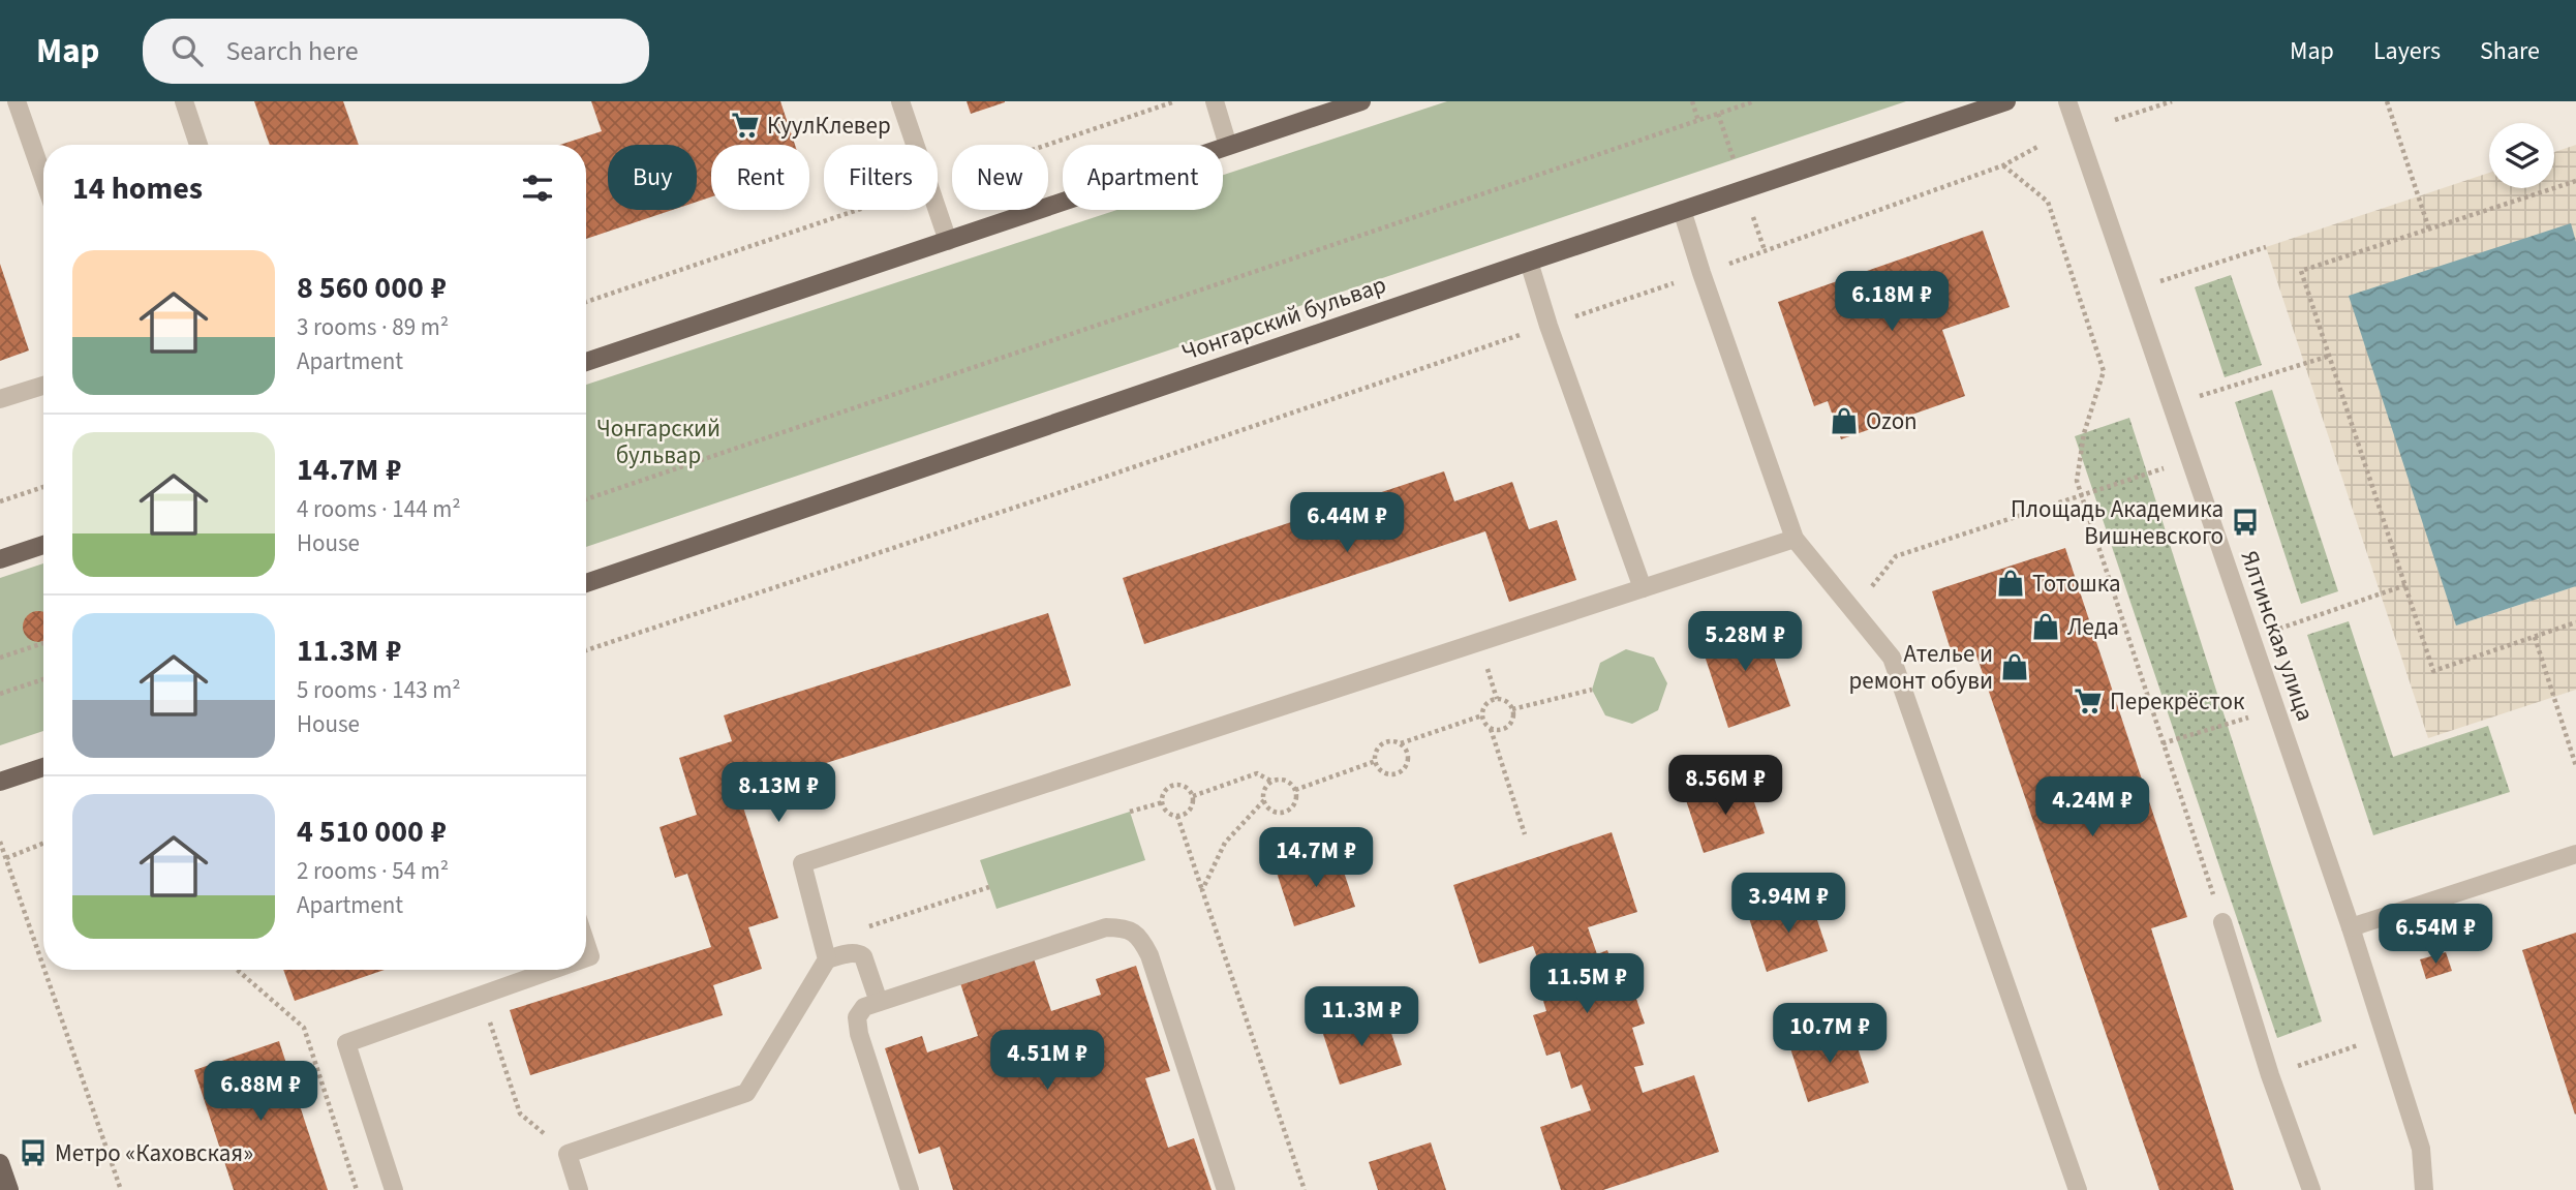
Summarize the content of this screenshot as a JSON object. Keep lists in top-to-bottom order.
{
  "streets": {
    "main road": ["Чонгарский бульвар"],
    "street": ["Ялтинская улица"]
  },
  "parks": ["Чонгарский бульвар"],
  "places": {
    "supermarket": ["КуулКлевер", "Перекрёсток"],
    "shop": [
      "Ozon",
      "Тотошка",
      "Леда",
      "Ателье и ремонт обуви"
    ],
    "bus stop": ["Площадь Академика Вишневского", "Метро «Каховская»"]
  },
  "page": {
    "header": "Map",
    "search": "Search here",
    "nav": ["Map", "Layers", "Share"],
    "chip": [
      "Buy",
      "Rent",
      "Filters",
      "New",
      "Apartment"
    ],
    "heading": "14 homes",
    "list": [
      {
        "name": "8 560 000 ₽",
        "note": "3 rooms · 89 m² · Apartment"
      },
      {
        "name": "14.7M ₽",
        "note": "4 rooms · 144 m² · House"
      },
      {
        "name": "11.3M ₽",
        "note": "5 rooms · 143 m² · House"
      },
      {
        "name": "4 510 000 ₽",
        "note": "2 rooms · 54 m² · Apartment"
      }
    ],
    "price": [
      "6.18M ₽",
      "6.44M ₽",
      "5.28M ₽",
      "8.56M ₽",
      "8.13M ₽",
      "4.24M ₽",
      "14.7M ₽",
      "3.94M ₽",
      "6.54M ₽",
      "11.5M ₽",
      "11.3M ₽",
      "10.7M ₽",
      "4.51M ₽",
      "6.88M ₽"
    ]
  }
}
